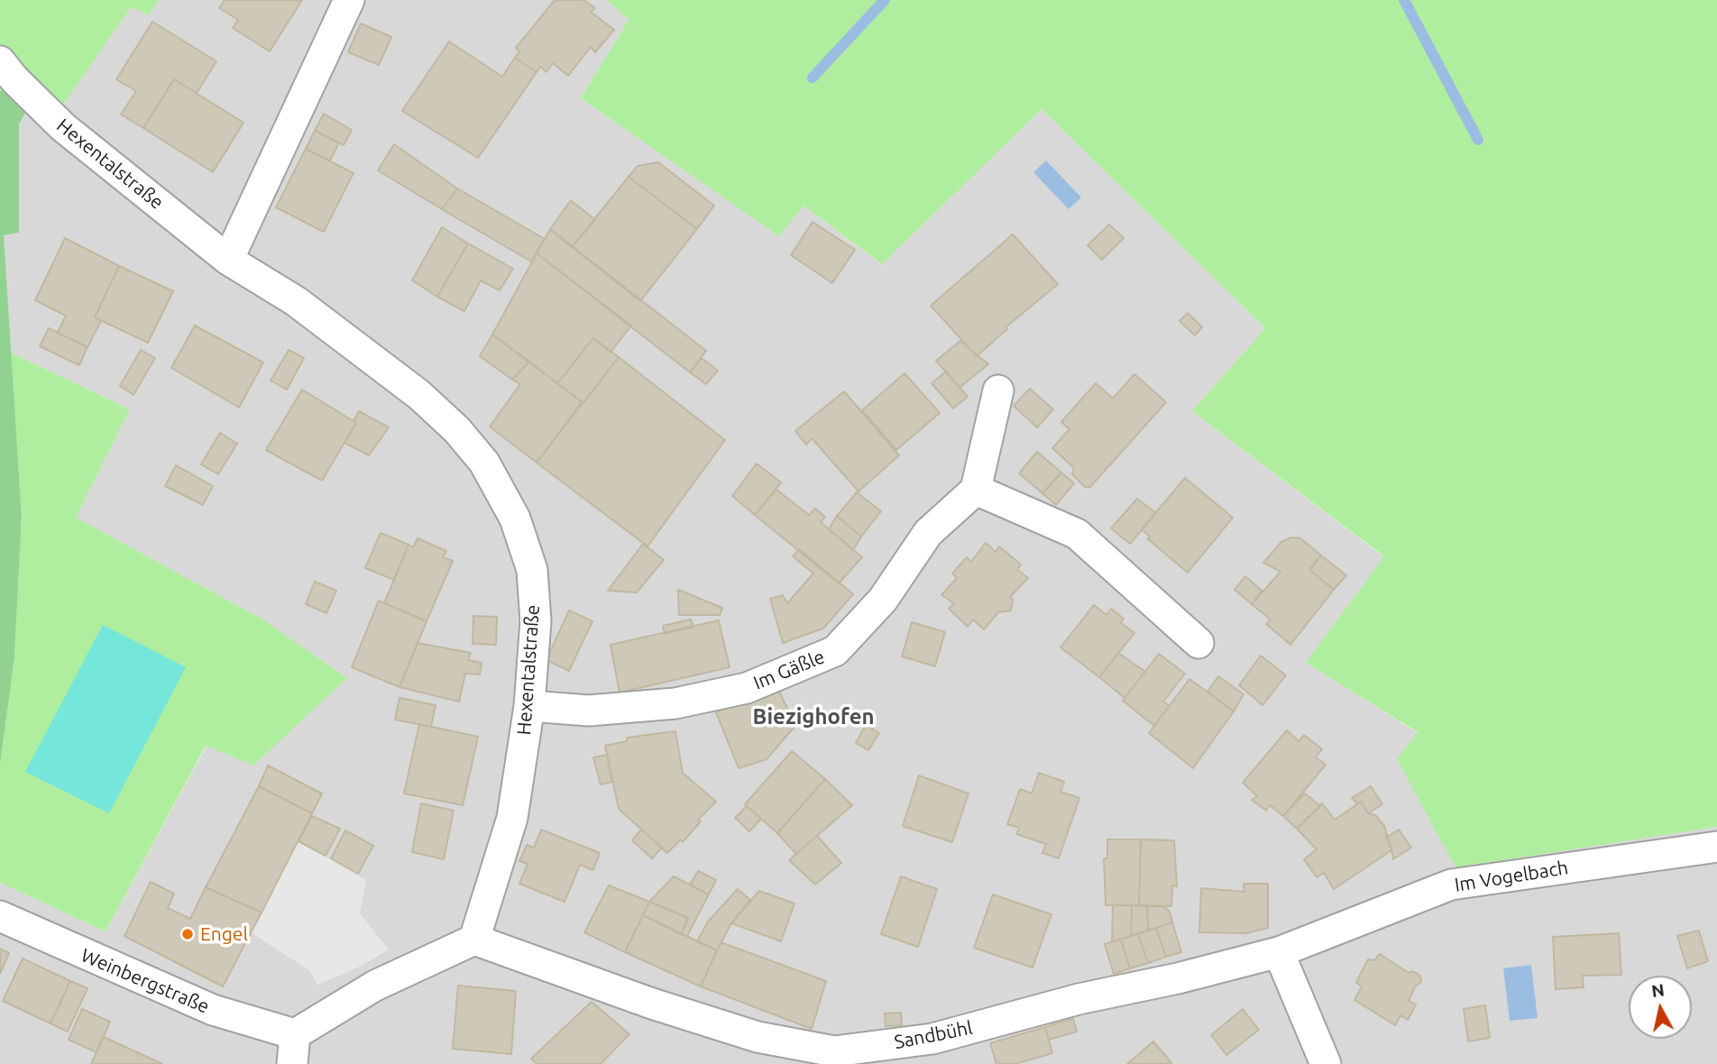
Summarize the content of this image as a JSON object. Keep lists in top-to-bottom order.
{
  "streets": {
    "street": [
      "Hexentalstraße",
      "Im Gäßle",
      "Im Vogelbach",
      "Weinbergstraße",
      "Sandbühl"
    ]
  },
  "crossings": [
    ["Hexentalstraße", "Im Gäßle"],
    ["Hexentalstraße", "Sandbühl"],
    ["Im Vogelbach", "Sandbühl"]
  ],
  "districts": ["Biezighofen"],
  "places": ["Engel"],
  "north": "top"
}
